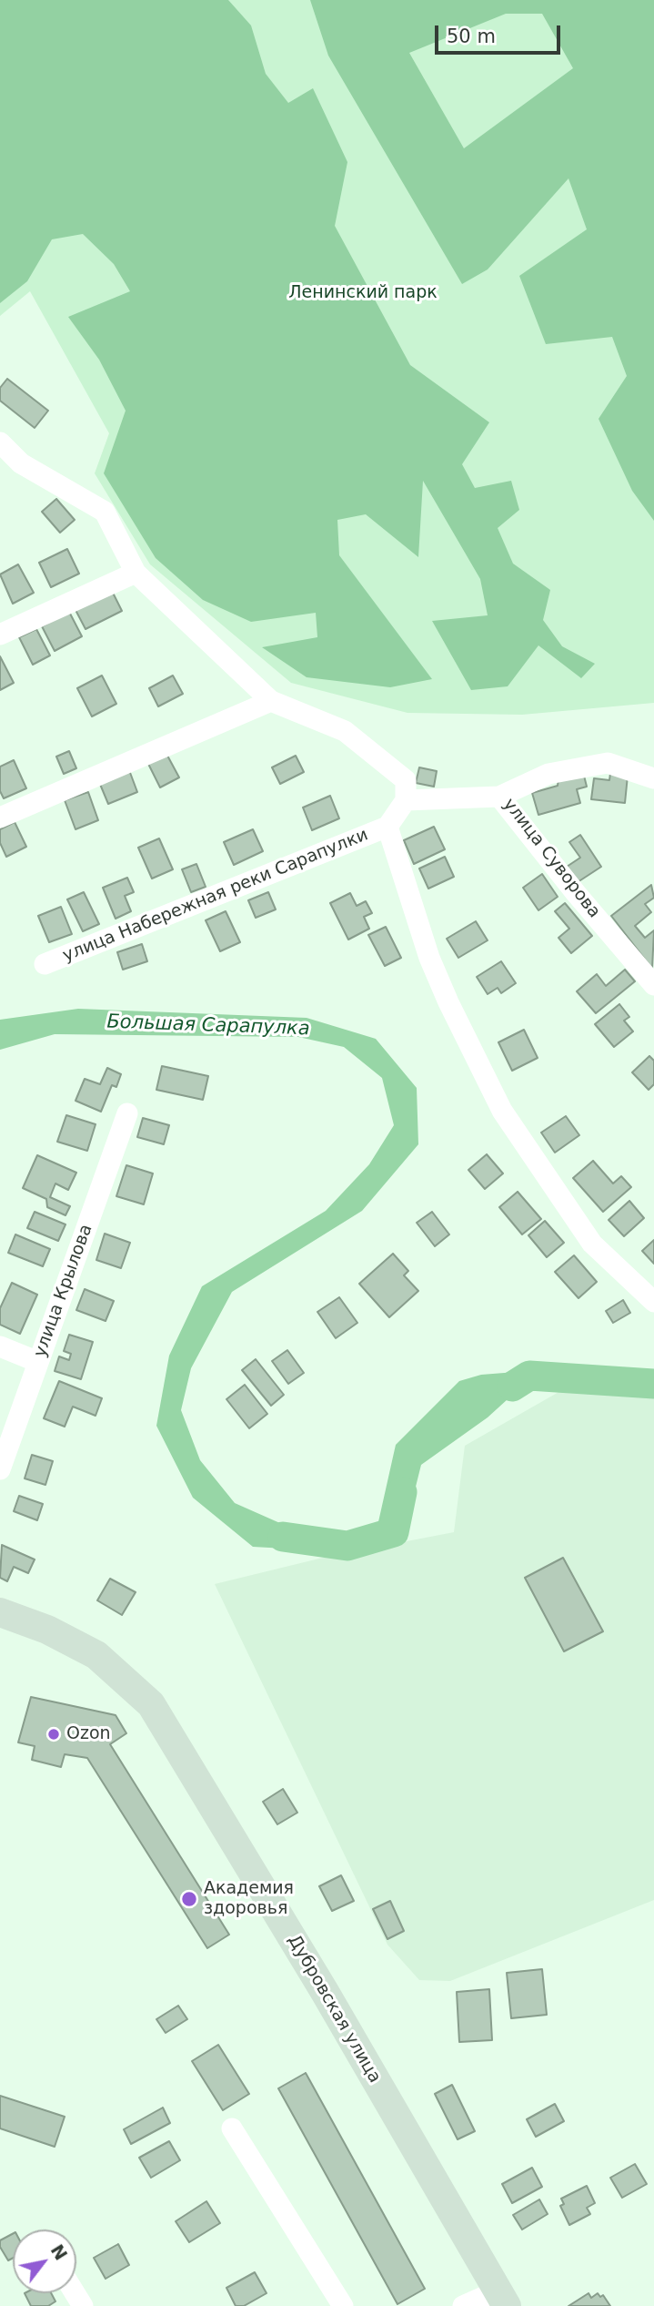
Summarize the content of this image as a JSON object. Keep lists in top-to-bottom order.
{
  "streets": {
    "street": [
      "улица Суворова",
      "улица Набережная реки Сарапулки",
      "улица Крылова",
      "Дубровская улица"
    ]
  },
  "water": ["Большая Сарапулка"],
  "parks": ["Ленинский парк"],
  "places": ["Ozon", "Академия здоровья"],
  "scale_bar": "50 m",
  "north": "top right"
}
